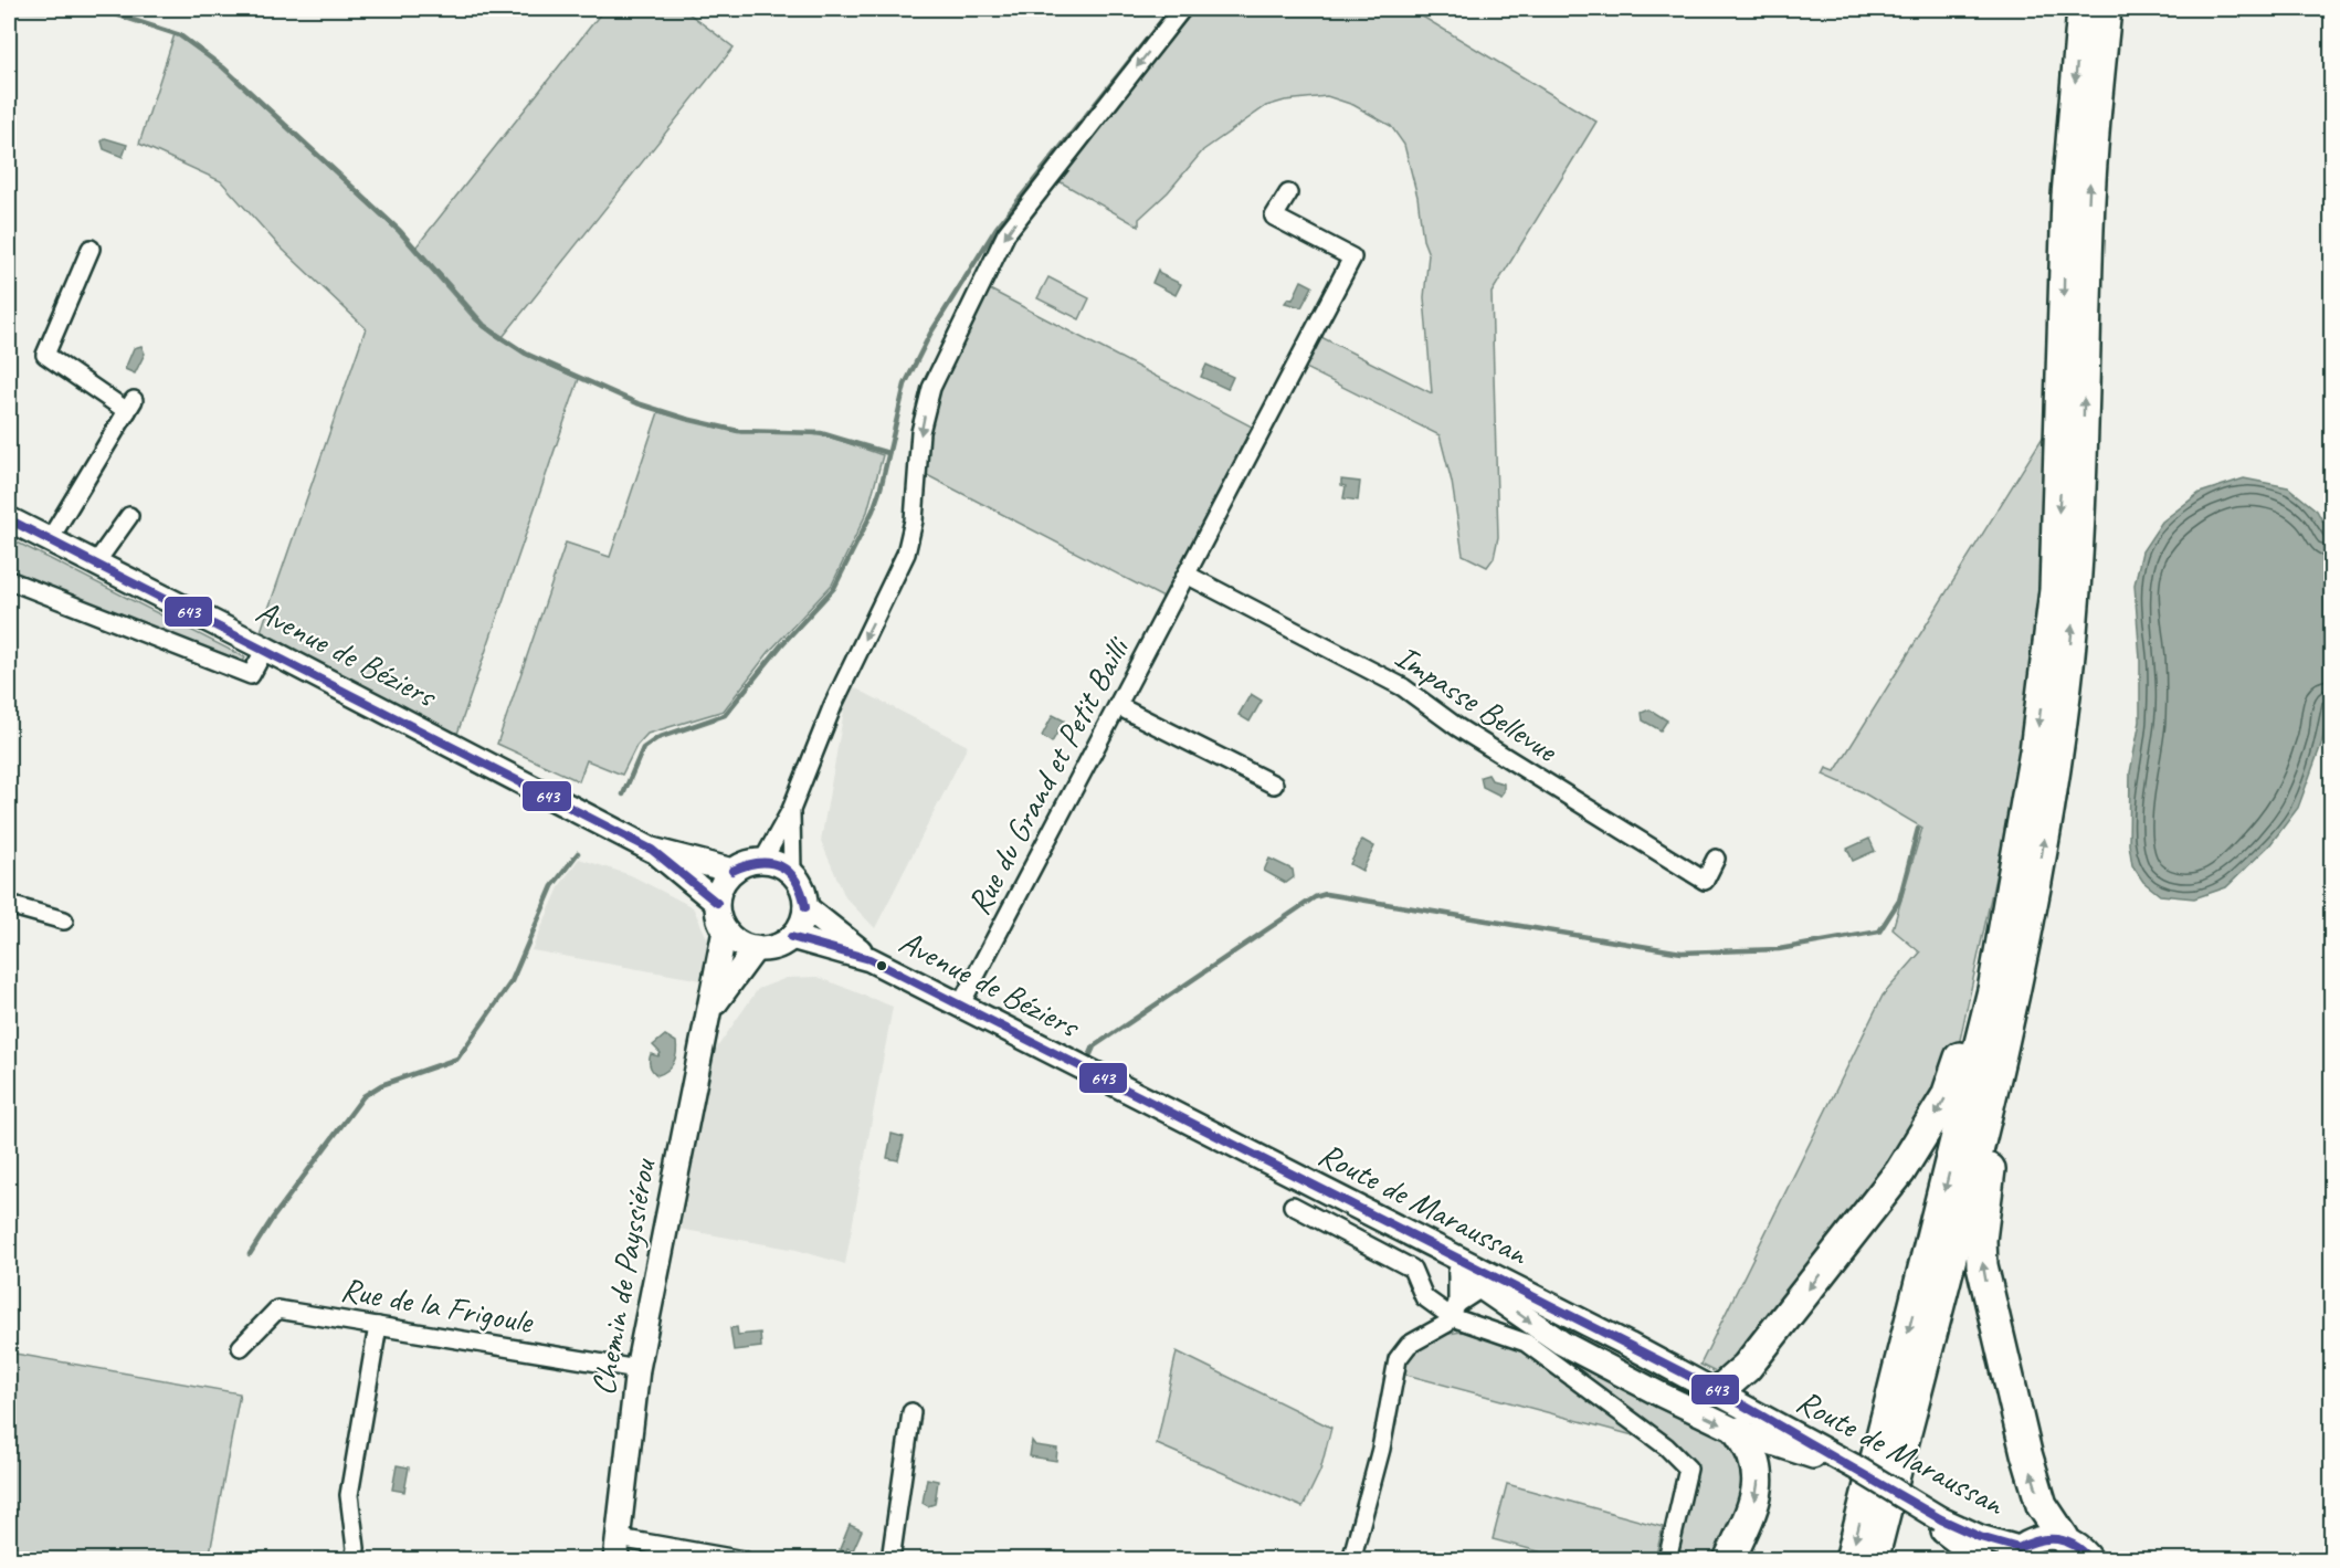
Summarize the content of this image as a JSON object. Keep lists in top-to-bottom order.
{
  "streets": {
    "main road": ["Avenue de Béziers", "Route de Maraussan", "Chemin de Payssiérou"],
    "street": ["Impasse Bellevue", "Rue du Grand et Petit Bailli", "Rue de la Frigoule"]
  },
  "crossings": [
    ["Avenue de Béziers", "Rue du Grand et Petit Bailli"],
    ["Avenue de Béziers", "Route de Maraussan"],
    ["Avenue de Béziers", "Chemin de Payssiérou"],
    ["Impasse Bellevue", "Rue du Grand et Petit Bailli"],
    ["Chemin de Payssiérou", "Rue de la Frigoule"]
  ],
  "lines": ["transit line 643"]
}
